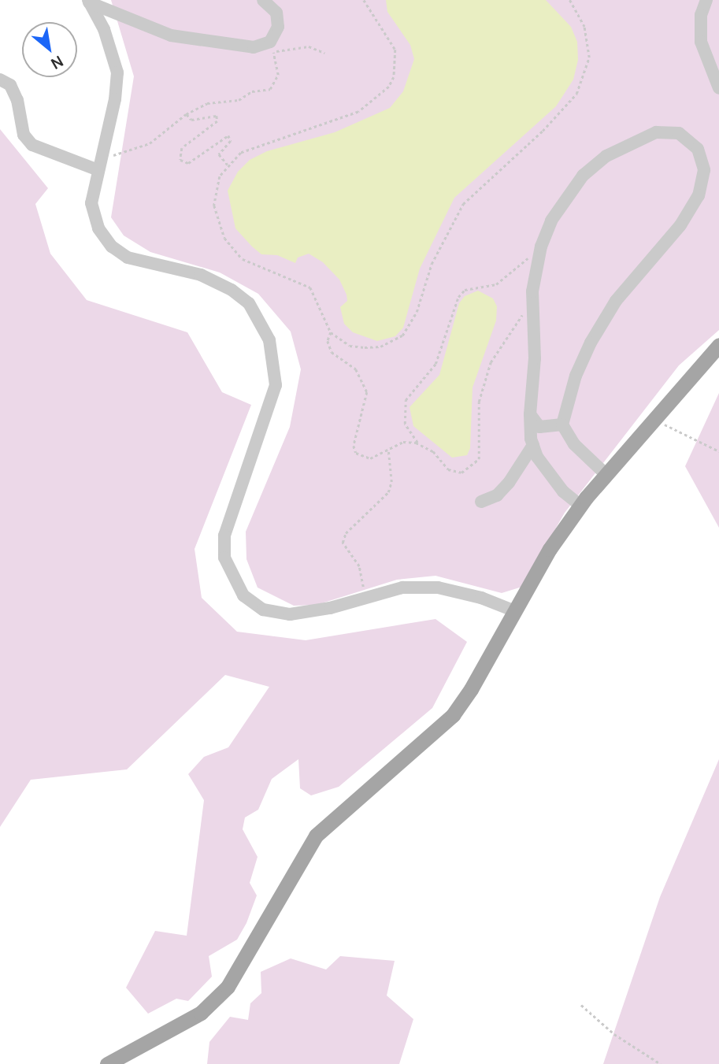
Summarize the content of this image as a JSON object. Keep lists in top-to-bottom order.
{
  "north": "bottom right"
}
